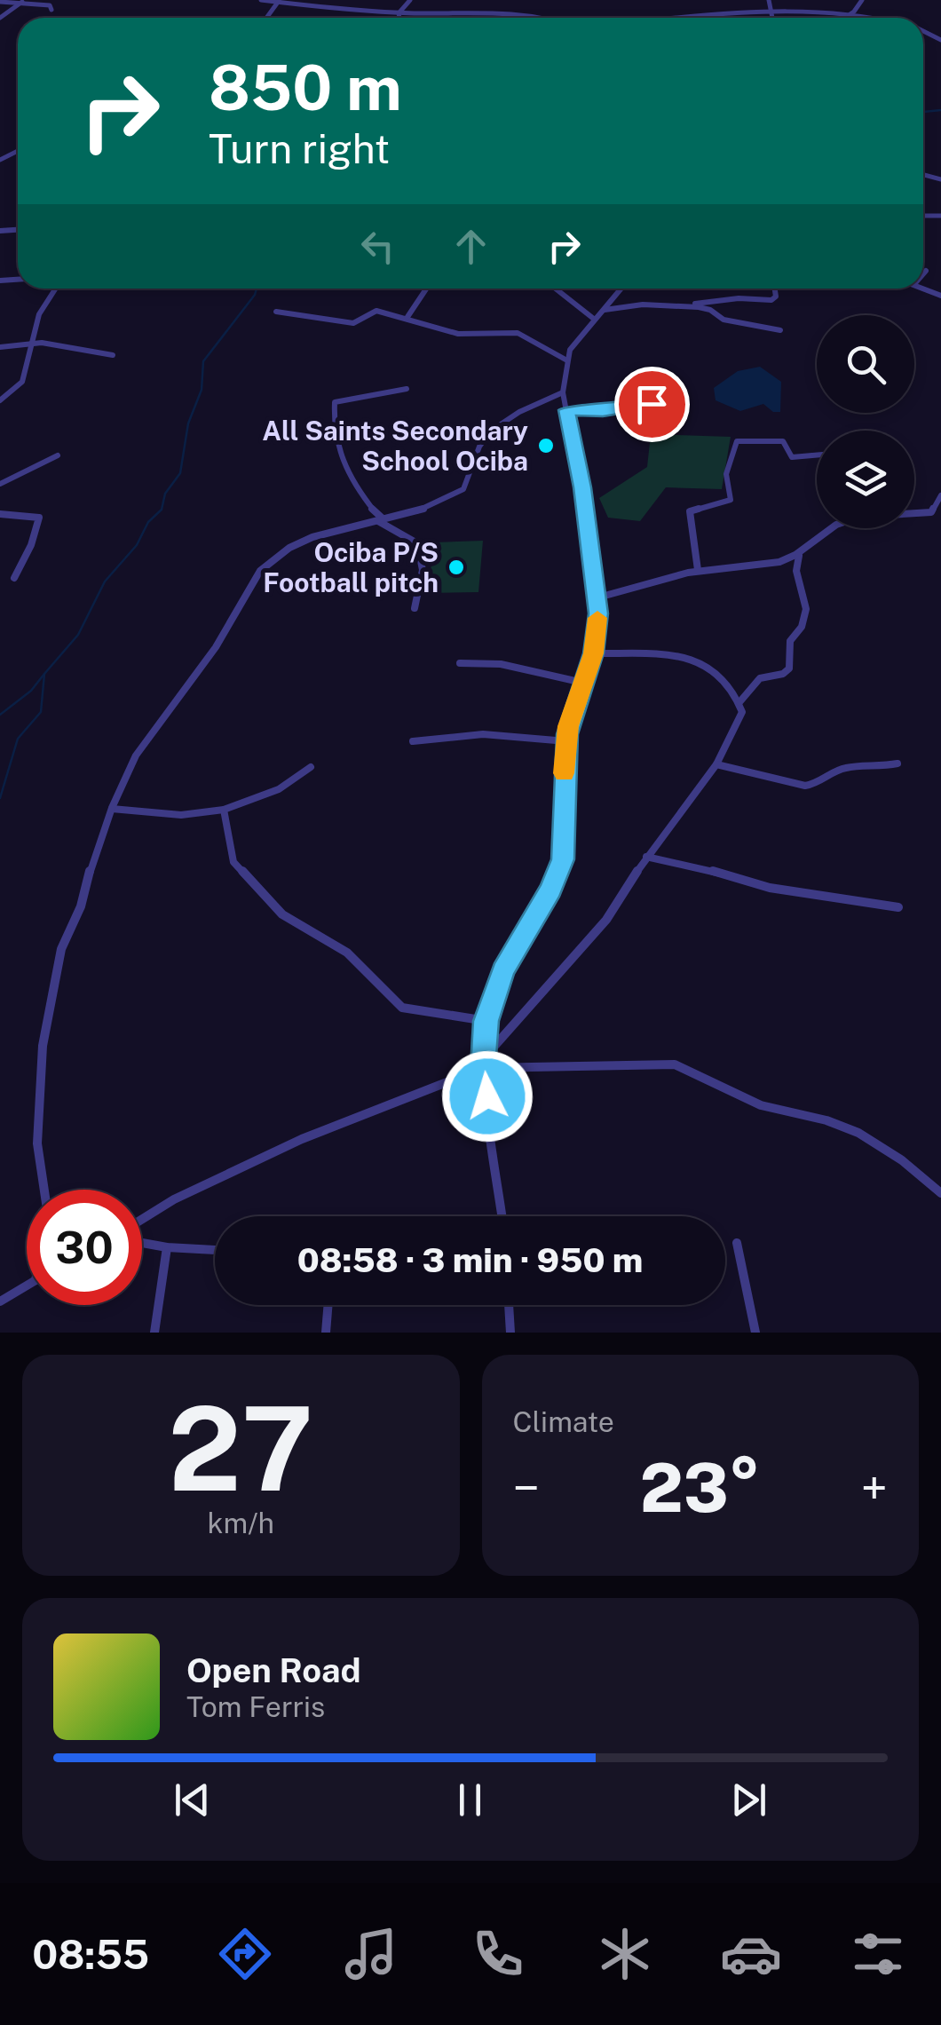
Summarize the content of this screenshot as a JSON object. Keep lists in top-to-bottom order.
{
  "places": ["All Saints Secondary School Ociba", "Ociba P/S Football pitch"],
  "page": {
    "turn": ["850 m", "Turn right"],
    "limit": "30",
    "trip": "08:58 · 3 min · 950 m",
    "tile": [
      ["27", "km/h"],
      "Climate"
    ],
    "heat": ["−", "23°", "+"],
    "song": ["Open Road", "Tom Ferris"],
    "tabs": "08:55"
  }
}
